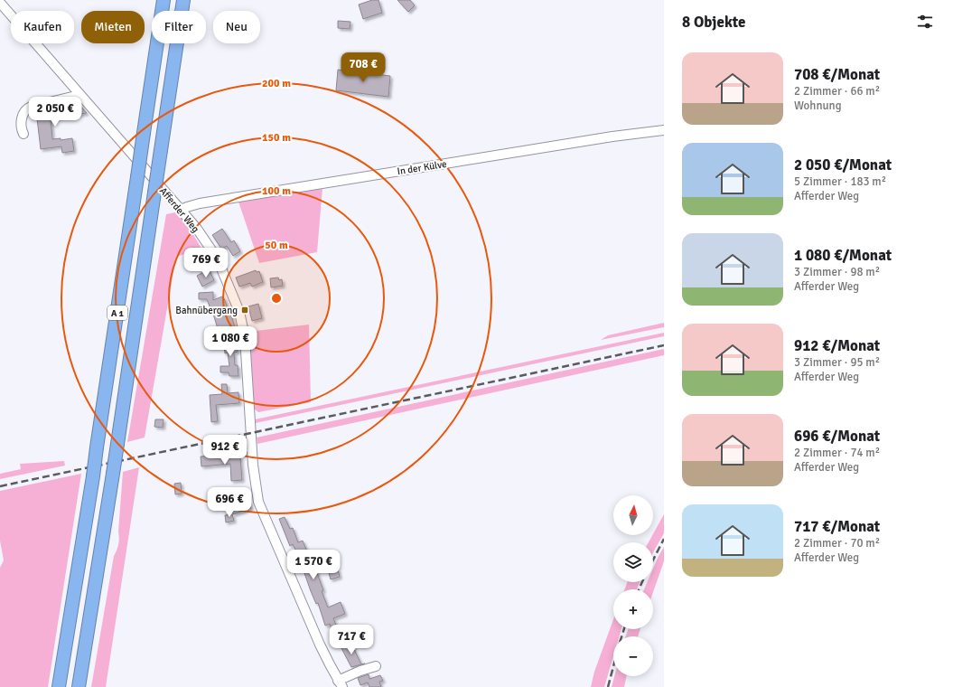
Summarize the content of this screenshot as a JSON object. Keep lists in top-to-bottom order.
{
  "streets": {
    "highway": ["A 1"],
    "street": ["In der Külve", "Afferder Weg"]
  },
  "crossings": [
    ["In der Külve", "Afferder Weg"]
  ],
  "places": {
    "transit": ["Bahnübergang"]
  },
  "north": "top",
  "page": {
    "heading": "8 Objekte",
    "chip": [
      "Kaufen",
      "Mieten",
      "Filter",
      "Neu"
    ],
    "list": [
      {
        "name": "708 €/Monat",
        "note": "2 Zimmer · 66 m² · Wohnung"
      },
      {
        "name": "2 050 €/Monat",
        "note": "5 Zimmer · 183 m² · Afferder Weg"
      },
      {
        "name": "1 080 €/Monat",
        "note": "3 Zimmer · 98 m² · Afferder Weg"
      },
      {
        "name": "912 €/Monat",
        "note": "3 Zimmer · 95 m² · Afferder Weg"
      },
      {
        "name": "696 €/Monat",
        "note": "2 Zimmer · 74 m² · Afferder Weg"
      },
      {
        "name": "717 €/Monat",
        "note": "2 Zimmer · 70 m² · Afferder Weg"
      }
    ],
    "price": [
      "708 €",
      "2 050 €",
      "769 €",
      "1 080 €",
      "912 €",
      "696 €",
      "1 570 €",
      "717 €"
    ],
    "map_buttons": ["+", "−"]
  },
  "rings": [
    "200 m",
    "150 m",
    "100 m",
    "50 m"
  ]
}
